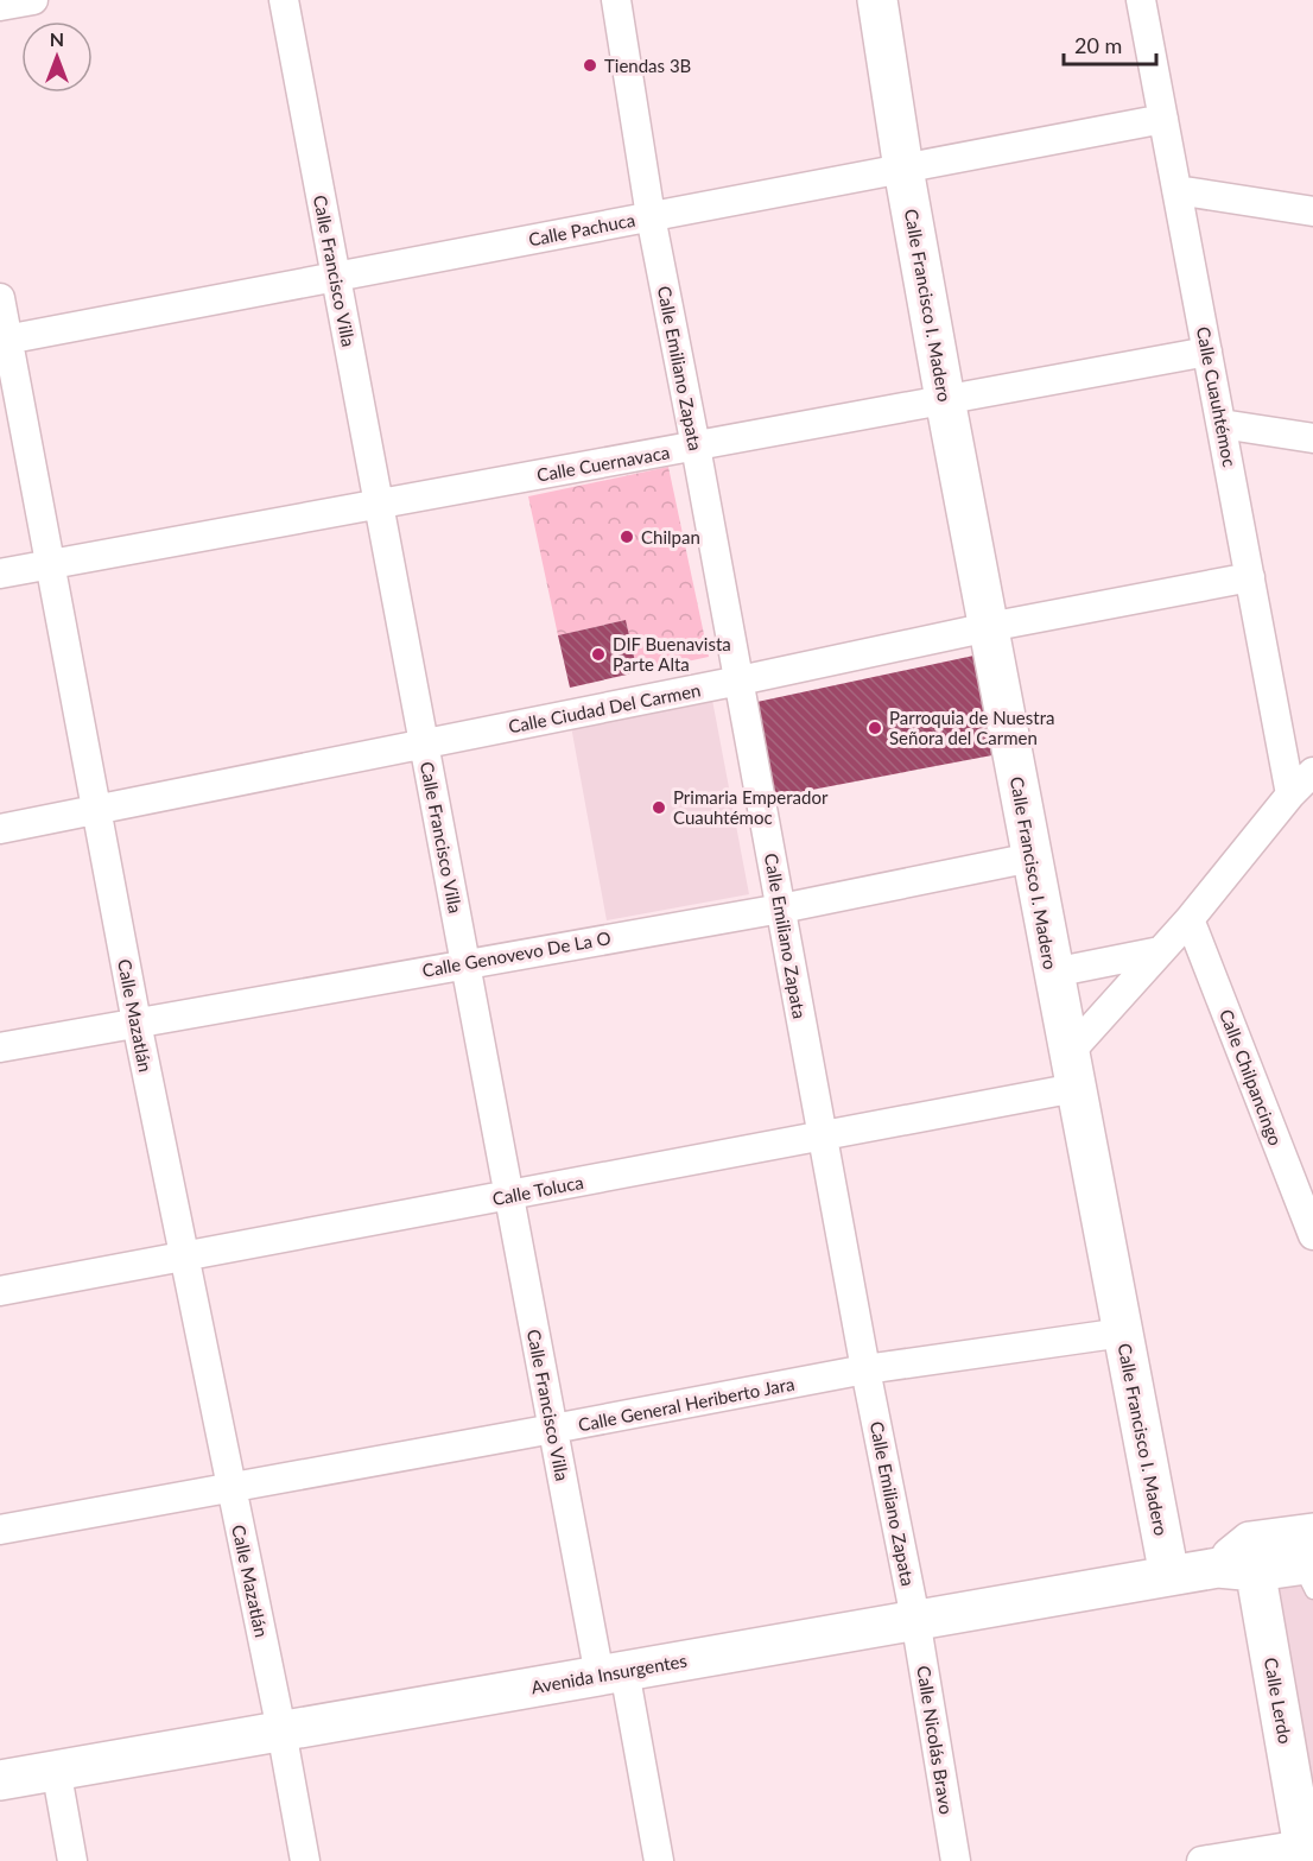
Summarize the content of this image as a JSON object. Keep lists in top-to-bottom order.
{
  "streets": {
    "main road": ["Calle Francisco I. Madero", "Avenida Insurgentes", "Calle Lerdo"],
    "street": [
      "Calle Pachuca",
      "Calle Francisco Villa",
      "Calle Emiliano Zapata",
      "Calle Cuauhtémoc",
      "Calle Cuernavaca",
      "Calle Ciudad Del Carmen",
      "Calle Genovevo De La O",
      "Calle Mazatlán",
      "Calle Chilpancingo",
      "Calle Toluca",
      "Calle General Heriberto Jara",
      "Calle Nicolás Bravo"
    ]
  },
  "crossings": [
    ["Calle Pachuca", "Calle Francisco Villa"],
    ["Calle Pachuca", "Calle Francisco I. Madero"],
    ["Calle Pachuca", "Calle Emiliano Zapata"],
    ["Calle Pachuca", "Calle Cuauhtémoc"],
    ["Calle Pachuca", "Calle Mazatlán"],
    ["Calle Francisco Villa", "Calle Cuernavaca"],
    ["Calle Francisco Villa", "Calle Ciudad Del Carmen"],
    ["Calle Francisco Villa", "Calle Genovevo De La O"],
    ["Calle Francisco Villa", "Calle Toluca"],
    ["Calle Francisco Villa", "Calle General Heriberto Jara"],
    ["Calle Francisco Villa", "Avenida Insurgentes"],
    ["Calle Francisco I. Madero", "Calle Cuernavaca"],
    ["Calle Francisco I. Madero", "Calle Ciudad Del Carmen"],
    ["Calle Francisco I. Madero", "Calle Genovevo De La O"],
    ["Calle Francisco I. Madero", "Calle Toluca"],
    ["Calle Francisco I. Madero", "Calle General Heriberto Jara"],
    ["Calle Francisco I. Madero", "Avenida Insurgentes"],
    ["Calle Emiliano Zapata", "Calle Cuernavaca"],
    ["Calle Emiliano Zapata", "Calle Ciudad Del Carmen"],
    ["Calle Emiliano Zapata", "Calle Genovevo De La O"],
    ["Calle Emiliano Zapata", "Calle Toluca"],
    ["Calle Emiliano Zapata", "Calle General Heriberto Jara"],
    ["Calle Emiliano Zapata", "Avenida Insurgentes"],
    ["Calle Emiliano Zapata", "Calle Nicolás Bravo"],
    ["Calle Cuauhtémoc", "Calle Cuernavaca"],
    ["Calle Cuauhtémoc", "Calle Ciudad Del Carmen"],
    ["Calle Cuernavaca", "Calle Mazatlán"],
    ["Calle Ciudad Del Carmen", "Calle Mazatlán"],
    ["Calle Genovevo De La O", "Calle Mazatlán"],
    ["Calle Mazatlán", "Calle Toluca"],
    ["Calle Mazatlán", "Calle General Heriberto Jara"],
    ["Calle Mazatlán", "Avenida Insurgentes"],
    ["Avenida Insurgentes", "Calle Lerdo"],
    ["Avenida Insurgentes", "Calle Nicolás Bravo"]
  ],
  "places": [
    "Tiendas 3B",
    "Chilpan",
    "DIF Buenavista Parte Alta",
    "Parroquia de Nuestra Señora del Carmen",
    "Primaria Emperador Cuauhtémoc"
  ],
  "scale_bar": "20 m",
  "north": "top"
}
